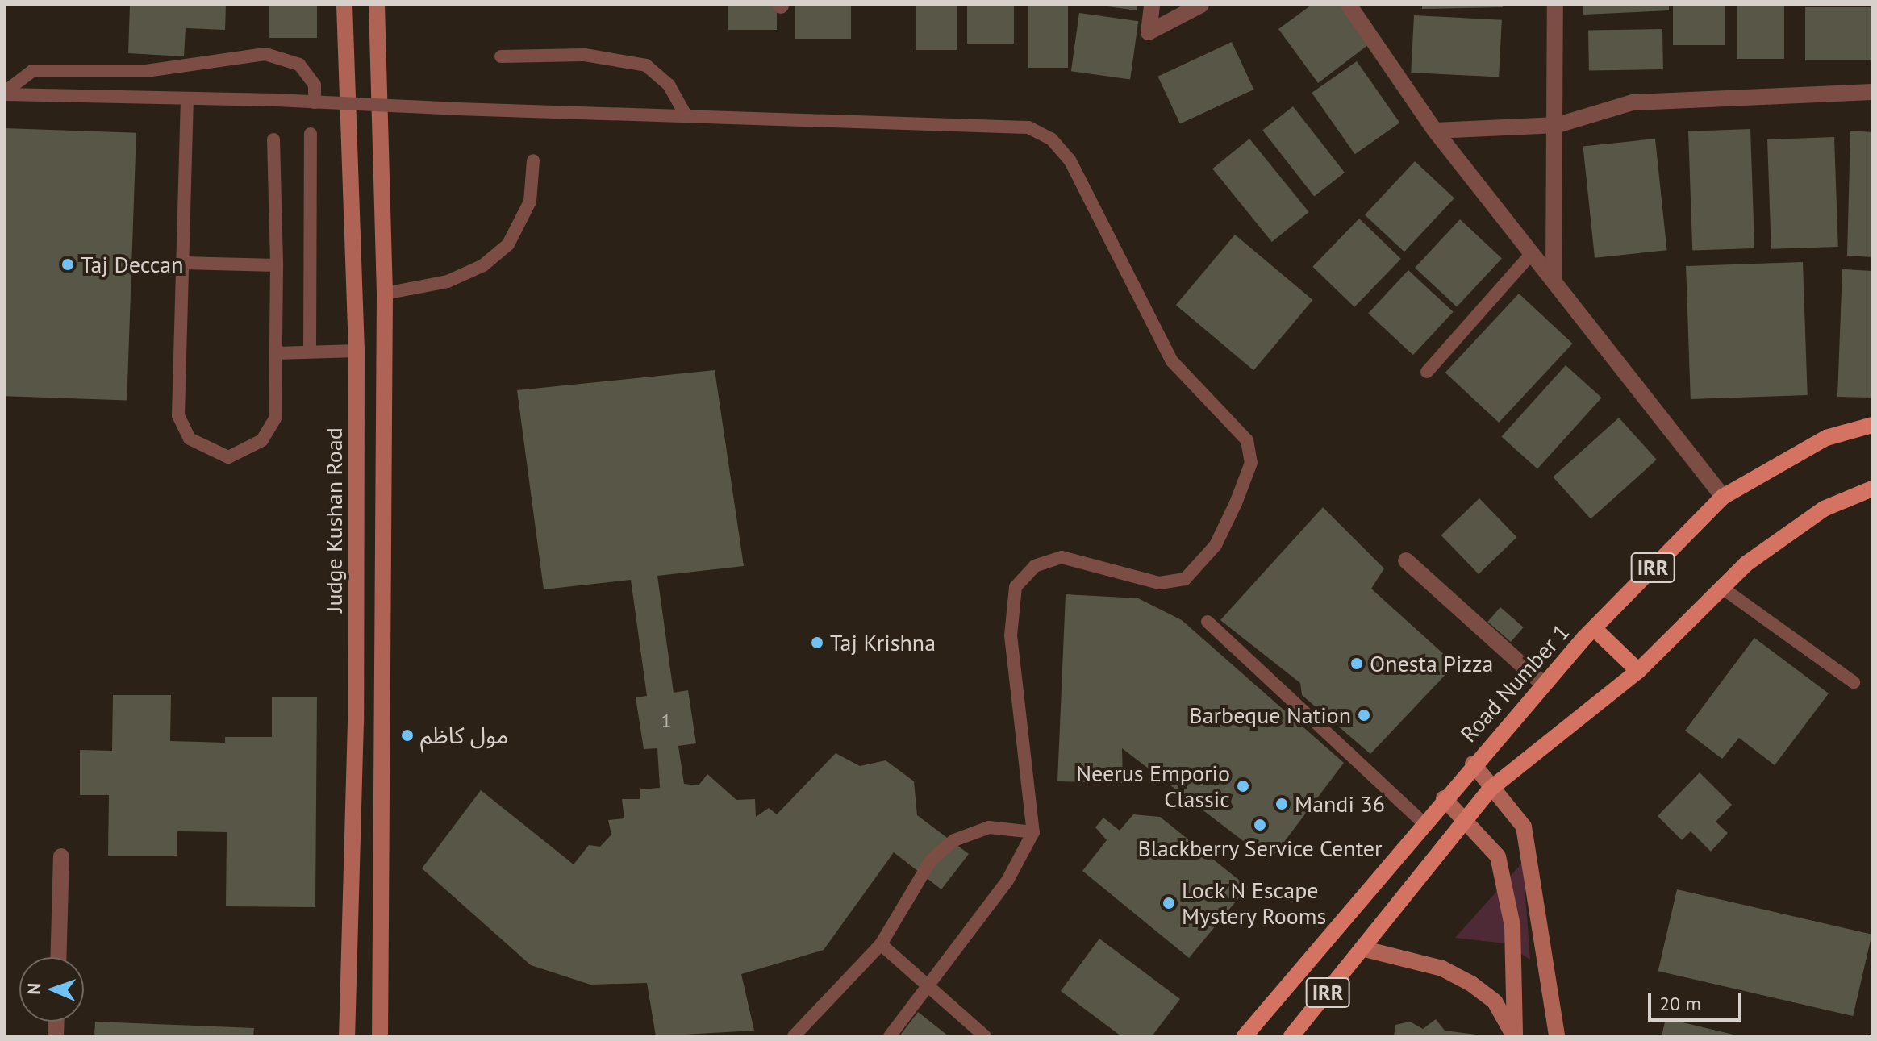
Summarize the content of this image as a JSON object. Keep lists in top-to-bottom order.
{
  "streets": {
    "main road": ["Judge Kushan Road", "IRR", "Road Number 1"]
  },
  "places": [
    "Taj Deccan",
    "Taj Krishna",
    "Onesta Pizza",
    "Barbeque Nation",
    "مول كاظم",
    "Neerus Emporio Classic",
    "Mandi 36",
    "Blackberry Service Center",
    "Lock N Escape Mystery Rooms"
  ],
  "house_numbers": ["1"],
  "scale_bar": "20 m",
  "north": "left"
}
